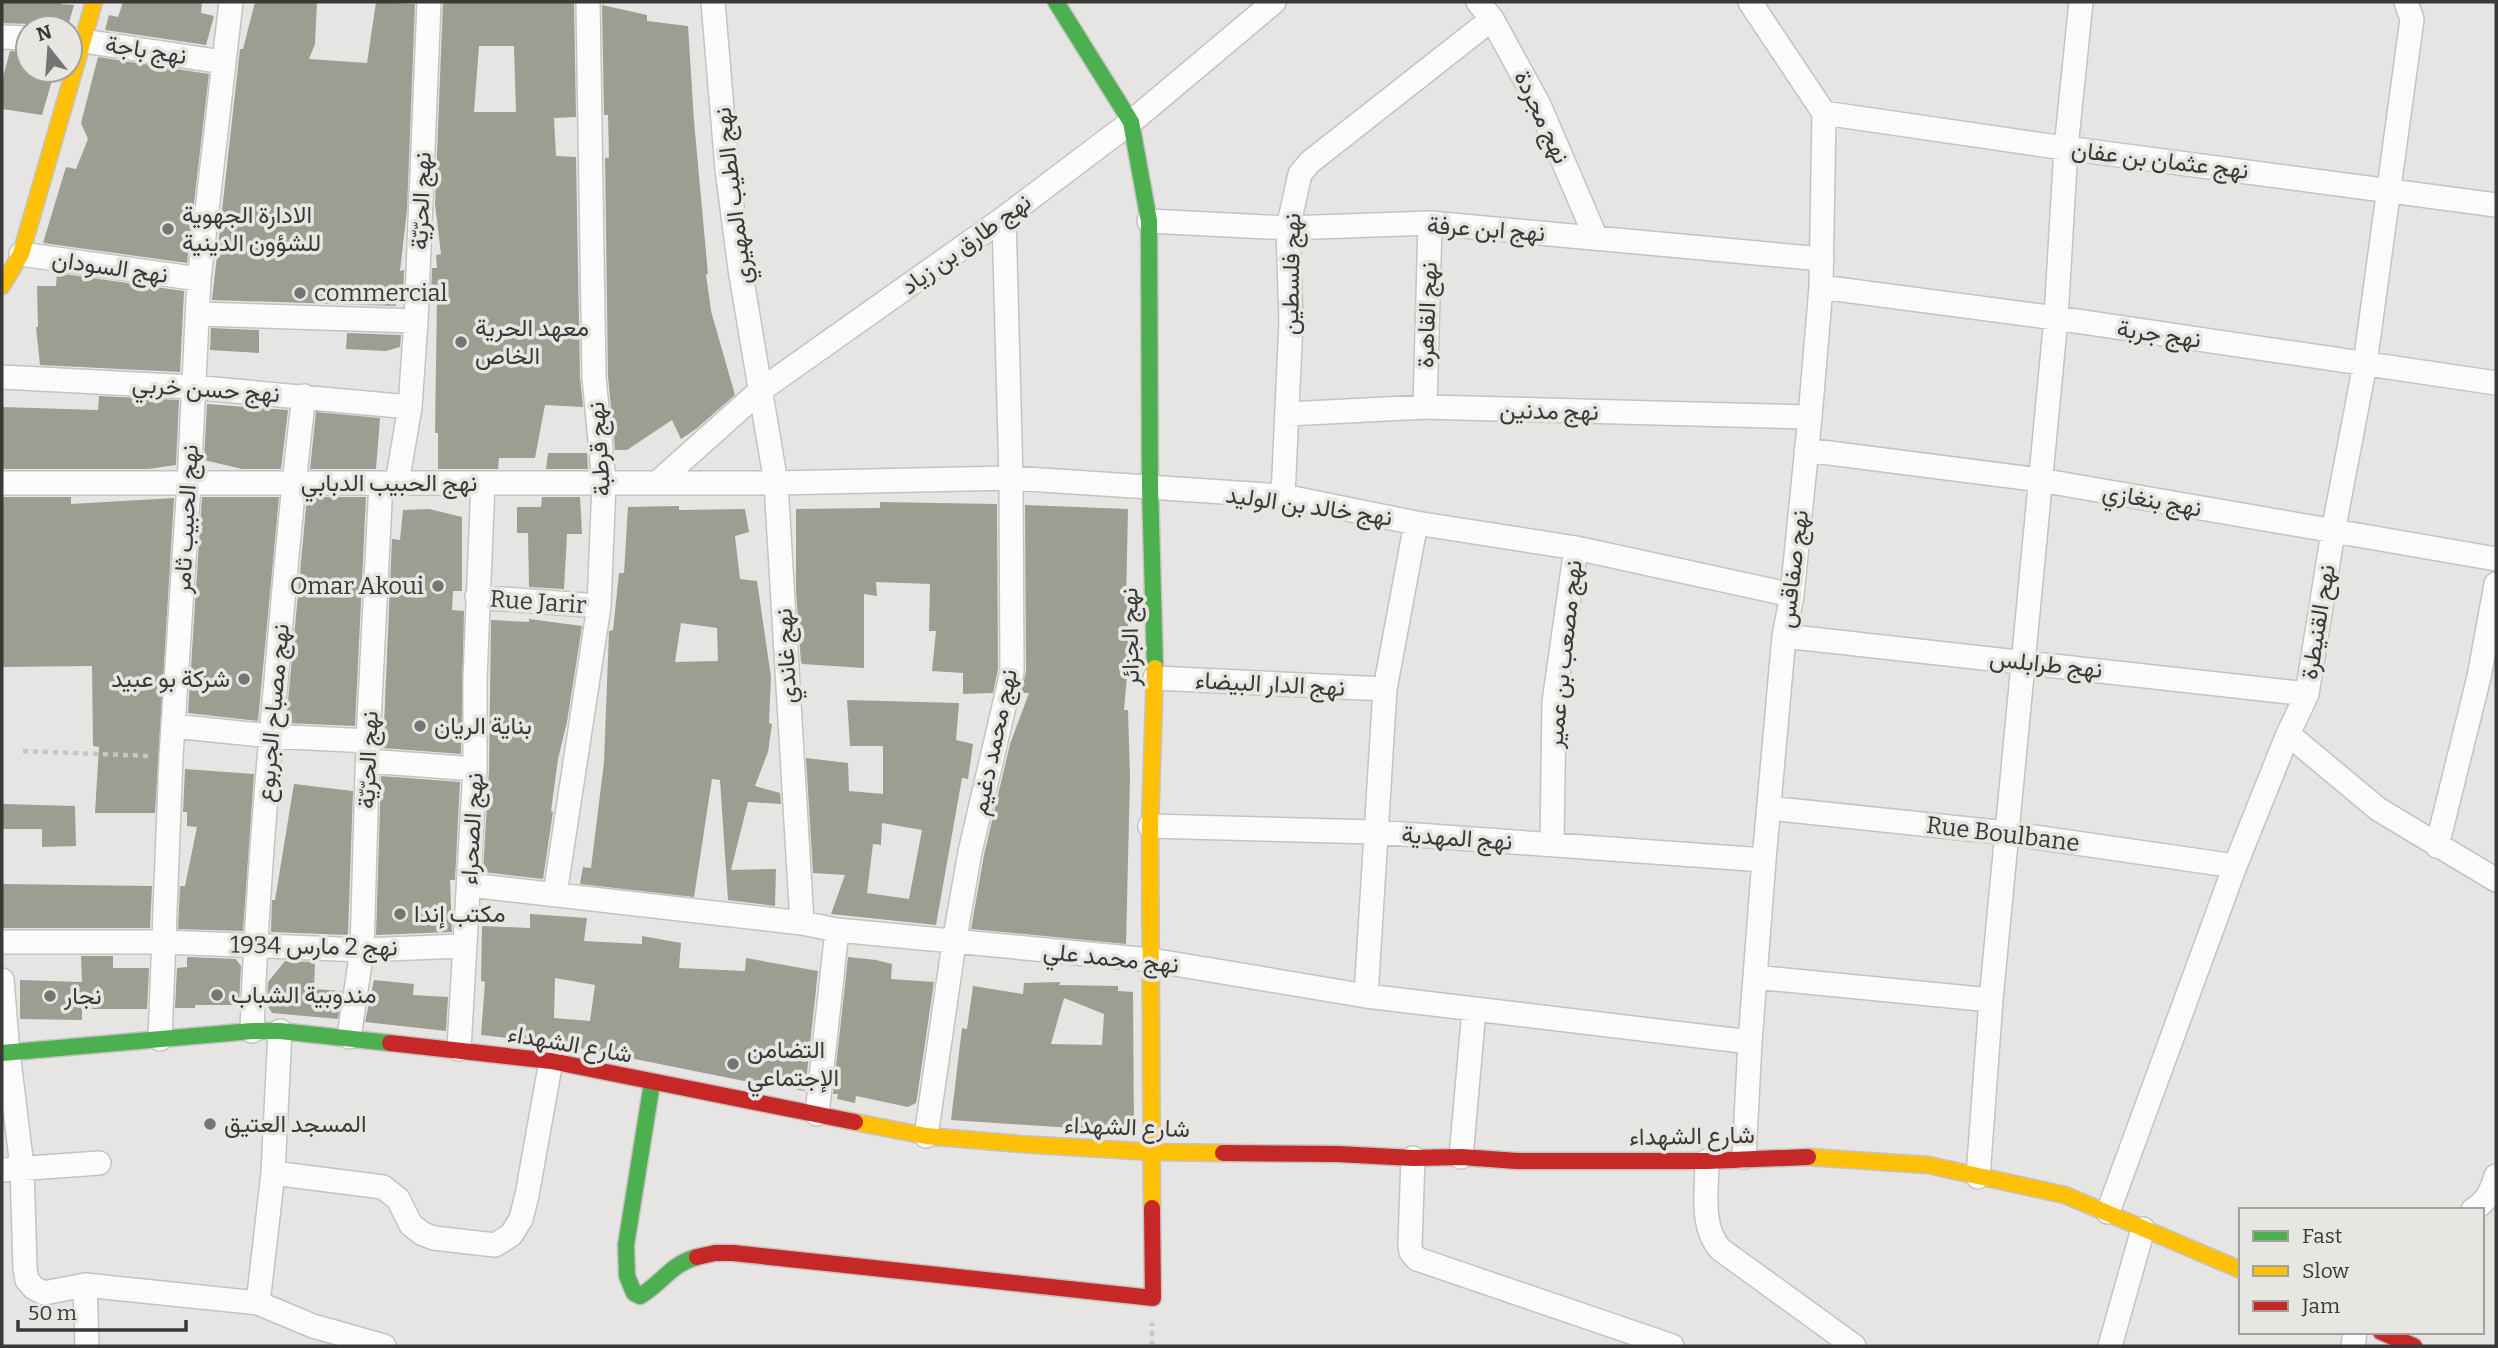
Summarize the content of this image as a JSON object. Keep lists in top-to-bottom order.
{
  "streets": {
    "street": [
      "نهج باجة",
      "نهج مجردة",
      "نهج عثمان بن عفان",
      "نهج الطيب المهيري",
      "نهج الحرّيّة",
      "نهج ابن عرفة",
      "نهج طارق بن زياد",
      "نهج السودان",
      "نهج فلسطين",
      "نهج القاهرة",
      "نهج جربة",
      "نهج حسن خربي",
      "نهج مدنين",
      "نهج قرطبة",
      "نهج الحبيب الدبابي",
      "نهج بنغازي",
      "نهج خالد بن الوليد",
      "نهج الحبيب ثامر",
      "نهج صفاقس",
      "Rue Jarir",
      "نهح القنيطرة",
      "نهج الجزائر",
      "نهج مصعب بن عمير",
      "نهج غاندي",
      "نهج طرابلس",
      "نهج الدار البيضاء",
      "نهج مصباح الجربوع",
      "نهج محمد دغيم",
      "نهج الصحراء",
      "Rue Boulbane",
      "نهج المهدية",
      "نهج 2 مارس 1934",
      "نهج محمد علي",
      "شارع الشهداء"
    ]
  },
  "crossings": [
    ["نهج باجة", "نهج الحبيب ثامر"],
    ["نهج مجردة", "نهج ابن عرفة"],
    ["نهج مجردة", "نهج فلسطين"],
    ["نهج عثمان بن عفان", "نهج صفاقس"],
    ["نهج عثمان بن عفان", "نهح القنيطرة"],
    ["نهج الطيب المهيري", "نهج طارق بن زياد"],
    ["نهج الطيب المهيري", "نهج غاندي"],
    ["نهج الحرّيّة", "نهج حسن خربي"],
    ["نهج الحرّيّة", "نهج الحبيب الدبابي"],
    ["نهج الحرّيّة", "نهج 2 مارس 1934"],
    ["نهج الحرّيّة", "شارع الشهداء"],
    ["نهج ابن عرفة", "نهج فلسطين"],
    ["نهج ابن عرفة", "نهج القاهرة"],
    ["نهج ابن عرفة", "نهج صفاقس"],
    ["نهج ابن عرفة", "نهج الجزائر"],
    ["نهج طارق بن زياد", "نهج الحبيب الدبابي"],
    ["نهج طارق بن زياد", "نهج الجزائر"],
    ["نهج طارق بن زياد", "نهج غاندي"],
    ["نهج طارق بن زياد", "نهج محمد دغيم"],
    ["نهج السودان", "نهج الحبيب ثامر"],
    ["نهج فلسطين", "نهج مدنين"],
    ["نهج فلسطين", "نهج خالد بن الوليد"],
    ["نهج القاهرة", "نهج مدنين"],
    ["نهج جربة", "نهج صفاقس"],
    ["نهج جربة", "نهح القنيطرة"],
    ["نهج حسن خربي", "نهج الحبيب ثامر"],
    ["نهج حسن خربي", "نهج مصباح الجربوع"],
    ["نهج مدنين", "نهج صفاقس"],
    ["نهج قرطبة", "نهج الحبيب الدبابي"],
    ["نهج قرطبة", "Rue Jarir"],
    ["نهج قرطبة", "نهج محمد علي"],
    ["نهج الحبيب الدبابي", "نهج خالد بن الوليد"],
    ["نهج الحبيب الدبابي", "نهج الحبيب ثامر"],
    ["نهج الحبيب الدبابي", "نهج غاندي"],
    ["نهج الحبيب الدبابي", "نهج مصباح الجربوع"],
    ["نهج الحبيب الدبابي", "نهج الصحراء"],
    ["نهج بنغازي", "نهج صفاقس"],
    ["نهج بنغازي", "نهح القنيطرة"],
    ["نهج خالد بن الوليد", "نهج صفاقس"],
    ["نهج خالد بن الوليد", "نهج الجزائر"],
    ["نهج خالد بن الوليد", "نهج مصعب بن عمير"],
    ["نهج خالد بن الوليد", "نهج غاندي"],
    ["نهج خالد بن الوليد", "نهج محمد دغيم"],
    ["نهج الحبيب ثامر", "نهج 2 مارس 1934"],
    ["نهج الحبيب ثامر", "شارع الشهداء"],
    ["نهج صفاقس", "نهج طرابلس"],
    ["نهج صفاقس", "Rue Boulbane"],
    ["نهج صفاقس", "نهج المهدية"],
    ["نهج صفاقس", "نهج محمد علي"],
    ["نهج صفاقس", "شارع الشهداء"],
    ["Rue Jarir", "نهج الصحراء"],
    ["نهح القنيطرة", "نهج طرابلس"],
    ["نهح القنيطرة", "Rue Boulbane"],
    ["نهح القنيطرة", "شارع الشهداء"],
    ["نهج الجزائر", "نهج الدار البيضاء"],
    ["نهج الجزائر", "نهج المهدية"],
    ["نهج الجزائر", "نهج محمد علي"],
    ["نهج الجزائر", "شارع الشهداء"],
    ["نهج مصعب بن عمير", "نهج المهدية"],
    ["نهج غاندي", "نهج محمد علي"],
    ["نهج مصباح الجربوع", "نهج 2 مارس 1934"],
    ["نهج مصباح الجربوع", "شارع الشهداء"],
    ["نهج محمد دغيم", "نهج محمد علي"],
    ["نهج محمد دغيم", "شارع الشهداء"],
    ["نهج الصحراء", "نهج 2 مارس 1934"],
    ["نهج الصحراء", "نهج محمد علي"],
    ["نهج الصحراء", "شارع الشهداء"]
  ],
  "places": [
    "الادارة الجهوية للشؤون الدينية",
    "commercial",
    "معهد الحرية الخاص",
    "Omar Akoui",
    "شركة بو عبيد",
    "بناية الريان",
    "مكتب إندا",
    "مندوبية الشباب",
    "نجار",
    "التضامن الإجتماعي",
    "المسجد العتيق"
  ],
  "legend": ["Fast", "Slow", "Jam"],
  "scale_bar": "50 m",
  "north": "top"
}
